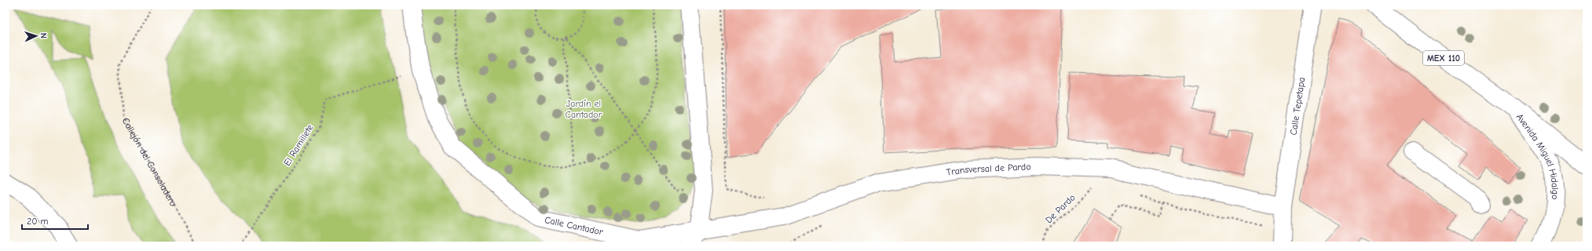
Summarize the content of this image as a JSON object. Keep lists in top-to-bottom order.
{
  "streets": {
    "street": [
      "MEX 110",
      "Calle Tepetapa",
      "Avenida Miguel Hidalgo",
      "Transversal de Pardo",
      "Calle Cantador"
    ],
    "path": ["El Ramillete", "Callejón del Consoladero", "De Pardo"]
  },
  "crossings": [
    ["MEX 110", "Avenida Miguel Hidalgo"],
    ["Calle Tepetapa", "Transversal de Pardo"],
    ["El Ramillete", "Calle Cantador"],
    ["Transversal de Pardo", "Calle Cantador"]
  ],
  "parks": ["Jardín el Cantador"],
  "scale_bar": "20 m",
  "north": "right"
}
